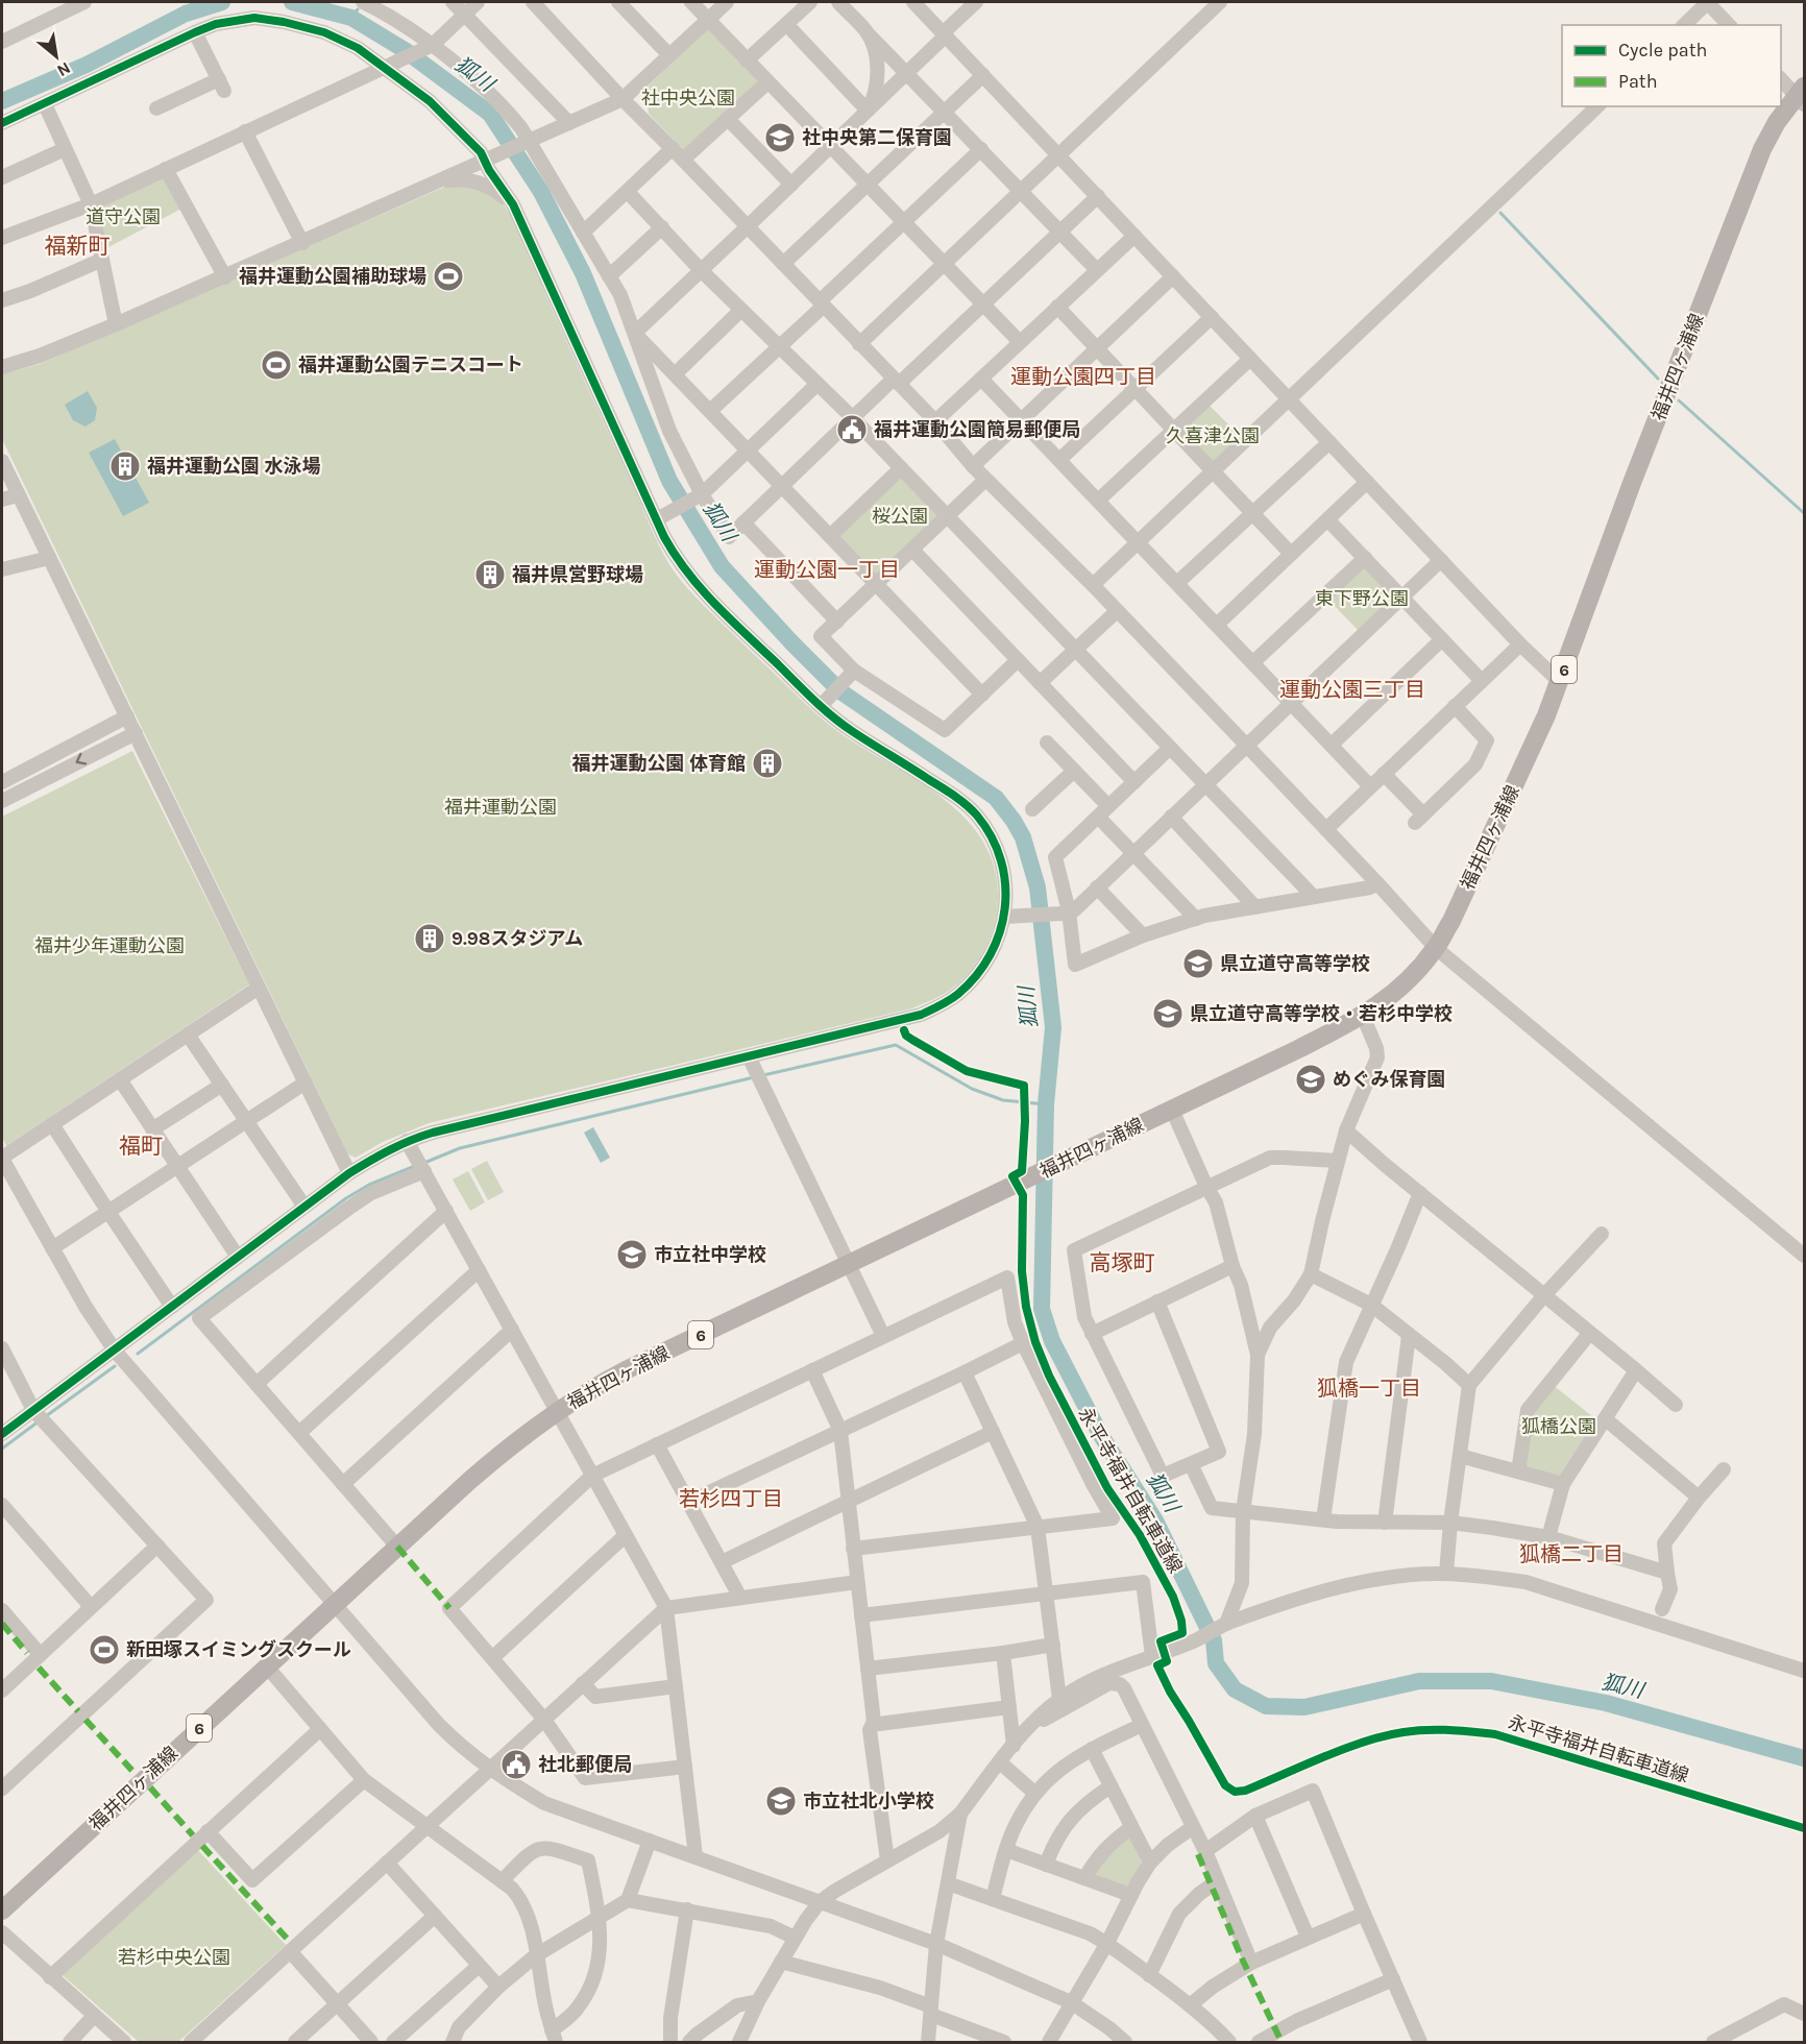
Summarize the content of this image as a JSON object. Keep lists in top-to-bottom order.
{
  "streets": {
    "main road": ["福井四ヶ浦線", "6"],
    "cycle path": ["永平寺福井自転車道線"]
  },
  "districts": [
    "福新町",
    "運動公園四丁目",
    "運動公園一丁目",
    "運動公園三丁目",
    "福町",
    "高塚町",
    "狐橋一丁目",
    "若杉四丁目",
    "狐橋二丁目"
  ],
  "water": ["狐川"],
  "parks": [
    "社中央公園",
    "道守公園",
    "久喜津公園",
    "桜公園",
    "東下野公園",
    "福井運動公園",
    "福井少年運動公園",
    "狐橋公園",
    "若杉中央公園"
  ],
  "places": {
    "school or university": [
      "社中央第二保育園",
      "県立道守高等学校",
      "県立道守高等学校・若杉中学校",
      "めぐみ保育園",
      "市立社中学校",
      "市立社北小学校"
    ],
    "sports": ["福井運動公園補助球場", "福井運動公園テニスコート", "新田塚スイミングスクール"],
    "public building": ["福井運動公園簡易郵便局", "社北郵便局"],
    "building": [
      "福井運動公園 水泳場",
      "福井県営野球場",
      "福井運動公園 体育館",
      "9.98スタジアム"
    ]
  },
  "legend": ["Cycle path", "Path"],
  "north": "bottom right"
}
